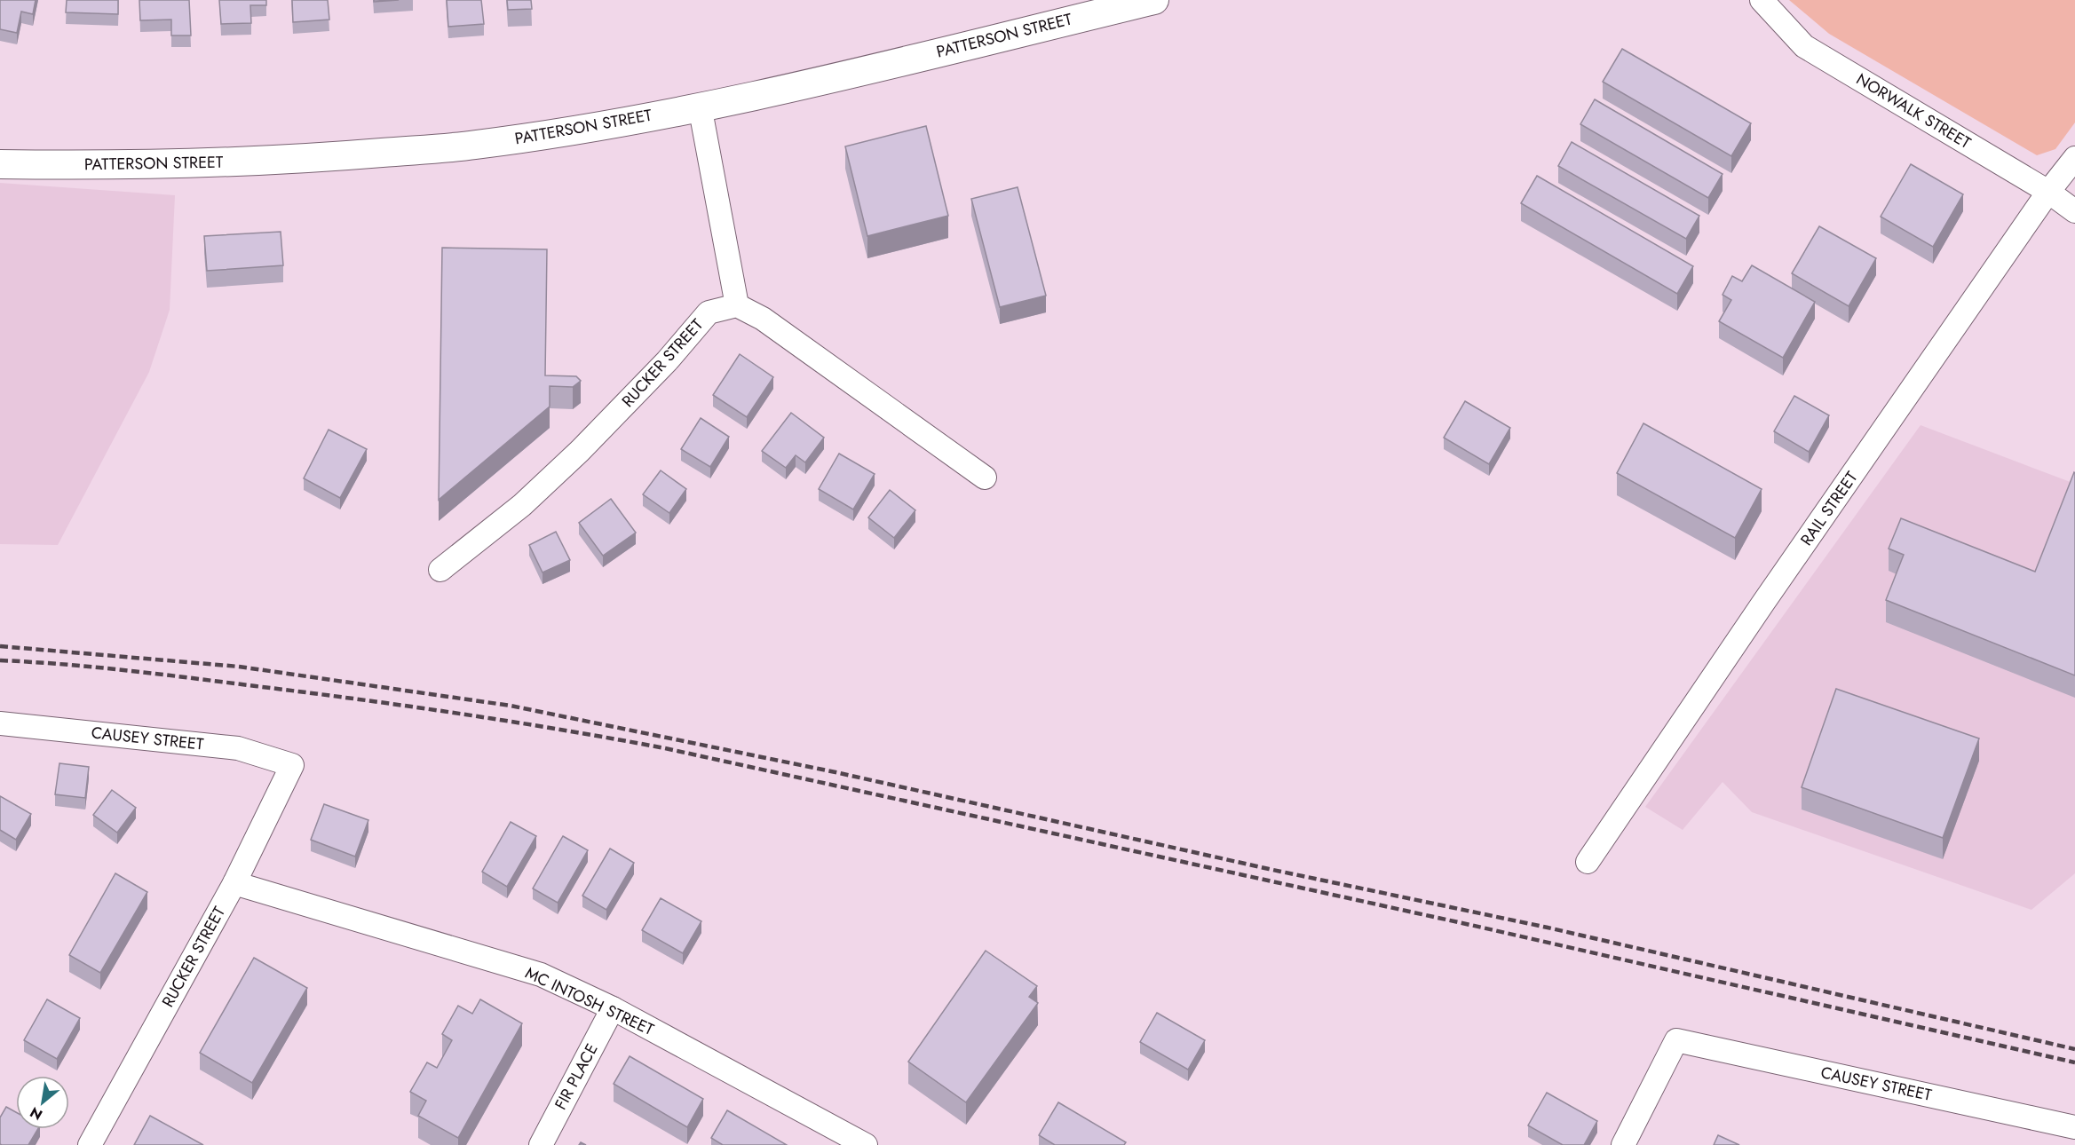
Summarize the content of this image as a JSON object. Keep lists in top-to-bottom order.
{
  "streets": {
    "main road": ["PATTERSON STREET"],
    "street": [
      "NORWALK STREET",
      "RUCKER STREET",
      "RAIL STREET",
      "CAUSEY STREET",
      "MC INTOSH STREET",
      "FIR PLACE"
    ]
  },
  "crossings": [
    ["NORWALK STREET", "RAIL STREET"],
    ["RUCKER STREET", "CAUSEY STREET"],
    ["RUCKER STREET", "MC INTOSH STREET"],
    ["MC INTOSH STREET", "FIR PLACE"]
  ],
  "north": "bottom left"
}
